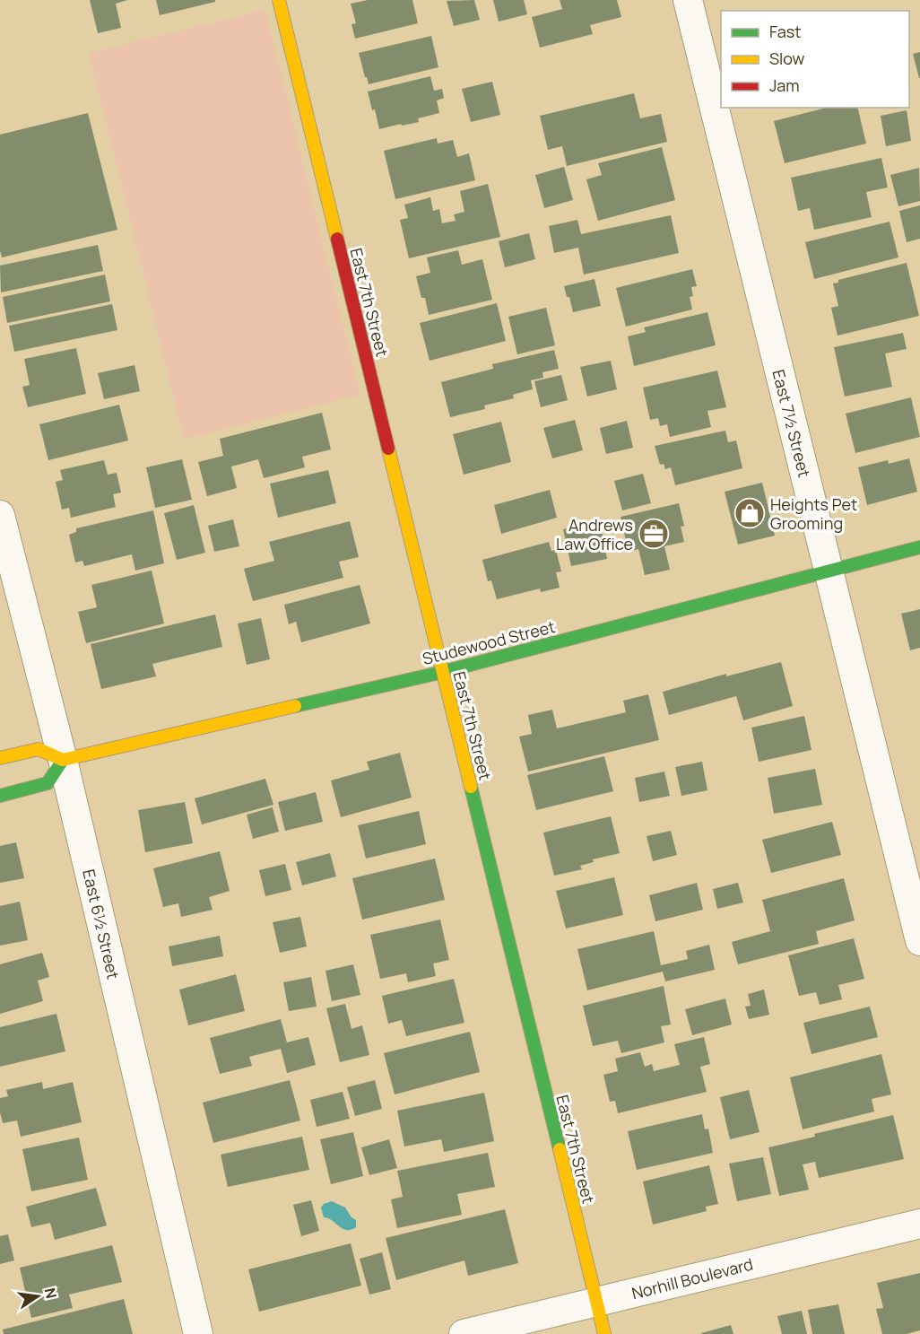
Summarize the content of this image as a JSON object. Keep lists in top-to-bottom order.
{
  "streets": {
    "street": [
      "East 7th Street",
      "East 7½ Street",
      "Studewood Street",
      "East 6½ Street",
      "Norhill Boulevard"
    ]
  },
  "crossings": [
    ["East 7th Street", "Studewood Street"],
    ["East 7th Street", "Norhill Boulevard"],
    ["East 7½ Street", "Studewood Street"],
    ["Studewood Street", "East 6½ Street"]
  ],
  "places": {
    "shop": ["Heights Pet Grooming"],
    "office": ["Andrews Law Office"]
  },
  "legend": ["Fast", "Slow", "Jam"],
  "north": "right"
}
